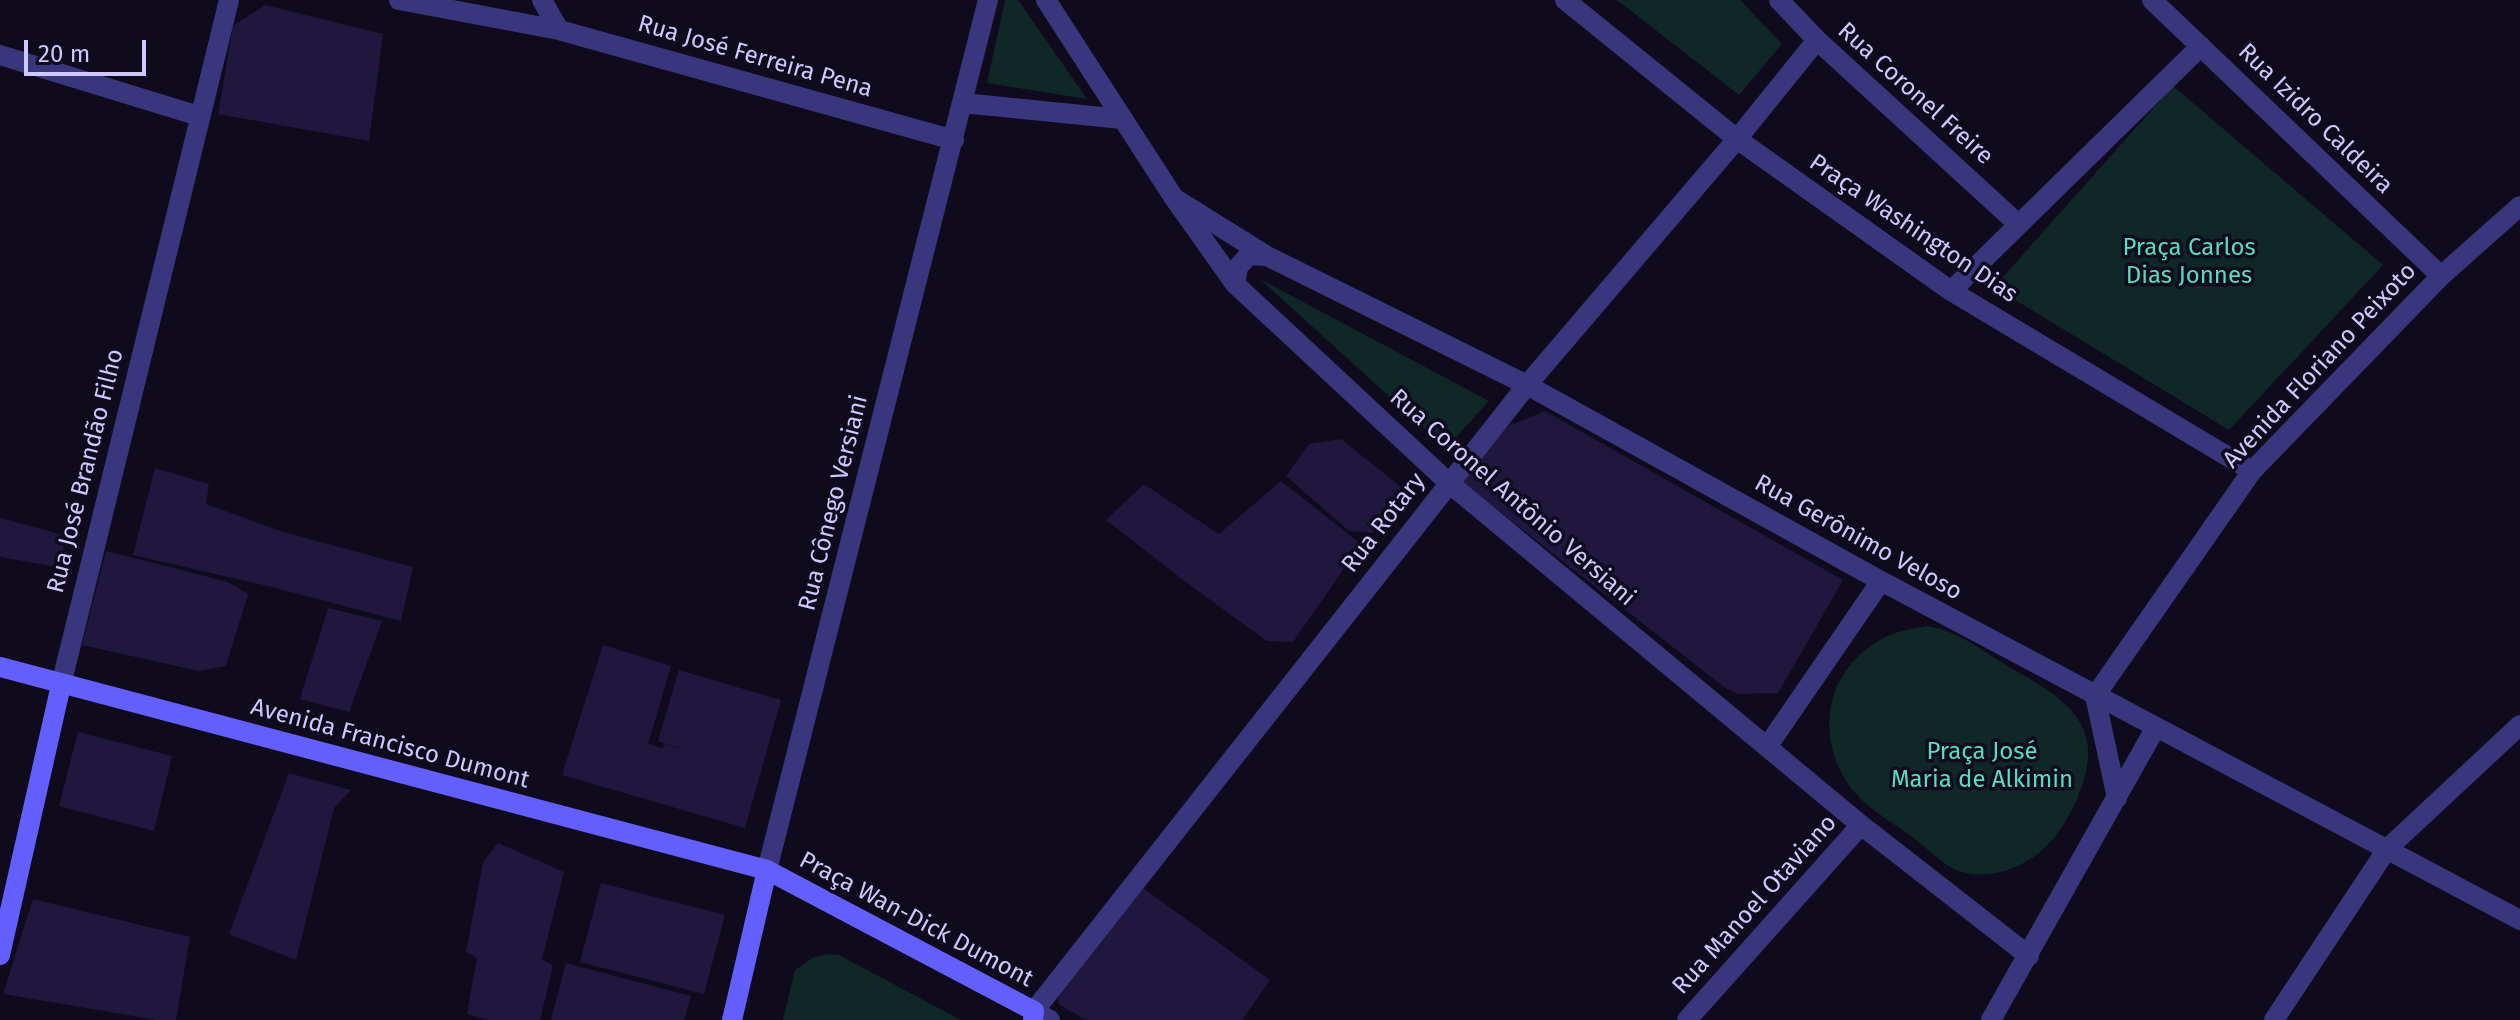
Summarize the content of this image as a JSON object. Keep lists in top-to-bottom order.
{
  "streets": {
    "street": [
      "Rua José Ferreira Pena",
      "Rua Coronel Freire",
      "Rua Izidro Caldeira",
      "Praça Washington Dias",
      "Avenida Floriano Peixoto",
      "Rua José Brandão Filho",
      "Rua Coronel Antônio Versiani",
      "Rua Cônego Versiani",
      "Rua Rotary",
      "Rua Gerônimo Veloso",
      "Avenida Francisco Dumont",
      "Rua Manoel Otaviano",
      "Praça Wan-Dick Dumont"
    ]
  },
  "crossings": [
    ["Rua José Ferreira Pena", "Rua Cônego Versiani"],
    ["Rua Coronel Freire", "Rua Rotary"],
    ["Rua Izidro Caldeira", "Avenida Floriano Peixoto"],
    ["Praça Washington Dias", "Avenida Floriano Peixoto"],
    ["Praça Washington Dias", "Rua Rotary"],
    ["Avenida Floriano Peixoto", "Rua Gerônimo Veloso"],
    ["Rua José Brandão Filho", "Avenida Francisco Dumont"],
    ["Rua Coronel Antônio Versiani", "Rua Rotary"],
    ["Rua Coronel Antônio Versiani", "Rua Gerônimo Veloso"],
    ["Rua Coronel Antônio Versiani", "Rua Manoel Otaviano"],
    ["Rua Cônego Versiani", "Avenida Francisco Dumont"],
    ["Rua Cônego Versiani", "Praça Wan-Dick Dumont"],
    ["Rua Rotary", "Rua Gerônimo Veloso"],
    ["Rua Rotary", "Praça Wan-Dick Dumont"],
    ["Avenida Francisco Dumont", "Praça Wan-Dick Dumont"]
  ],
  "parks": ["Praça Carlos Dias Jonnes", "Praça José Maria de Alkimin"],
  "scale_bar": "20 m"
}
